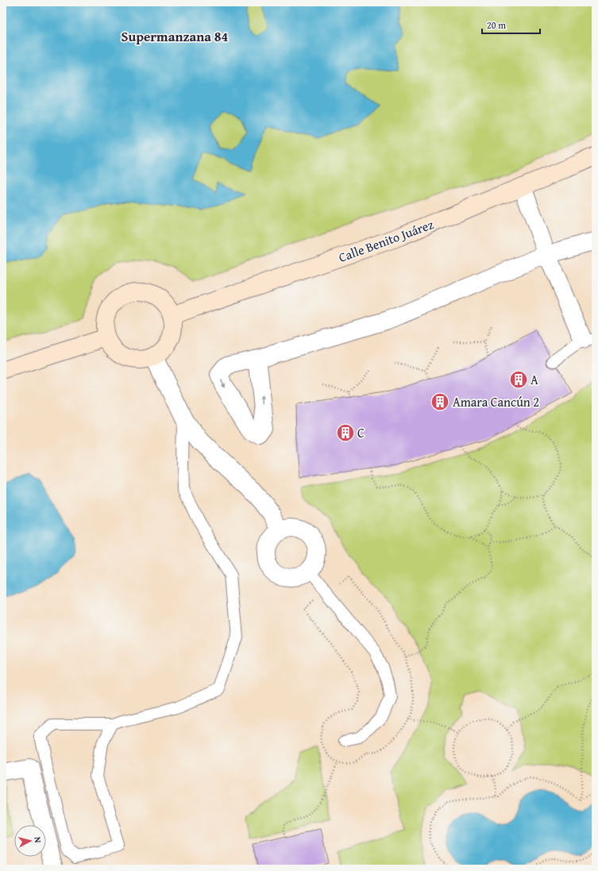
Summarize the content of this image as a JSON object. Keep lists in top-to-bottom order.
{
  "streets": {
    "street": ["Calle Benito Juárez"]
  },
  "districts": ["Supermanzana 84"],
  "places": {
    "building": ["A", "Amara Cancún 2", "C"]
  },
  "scale_bar": "20 m",
  "north": "right"
}
